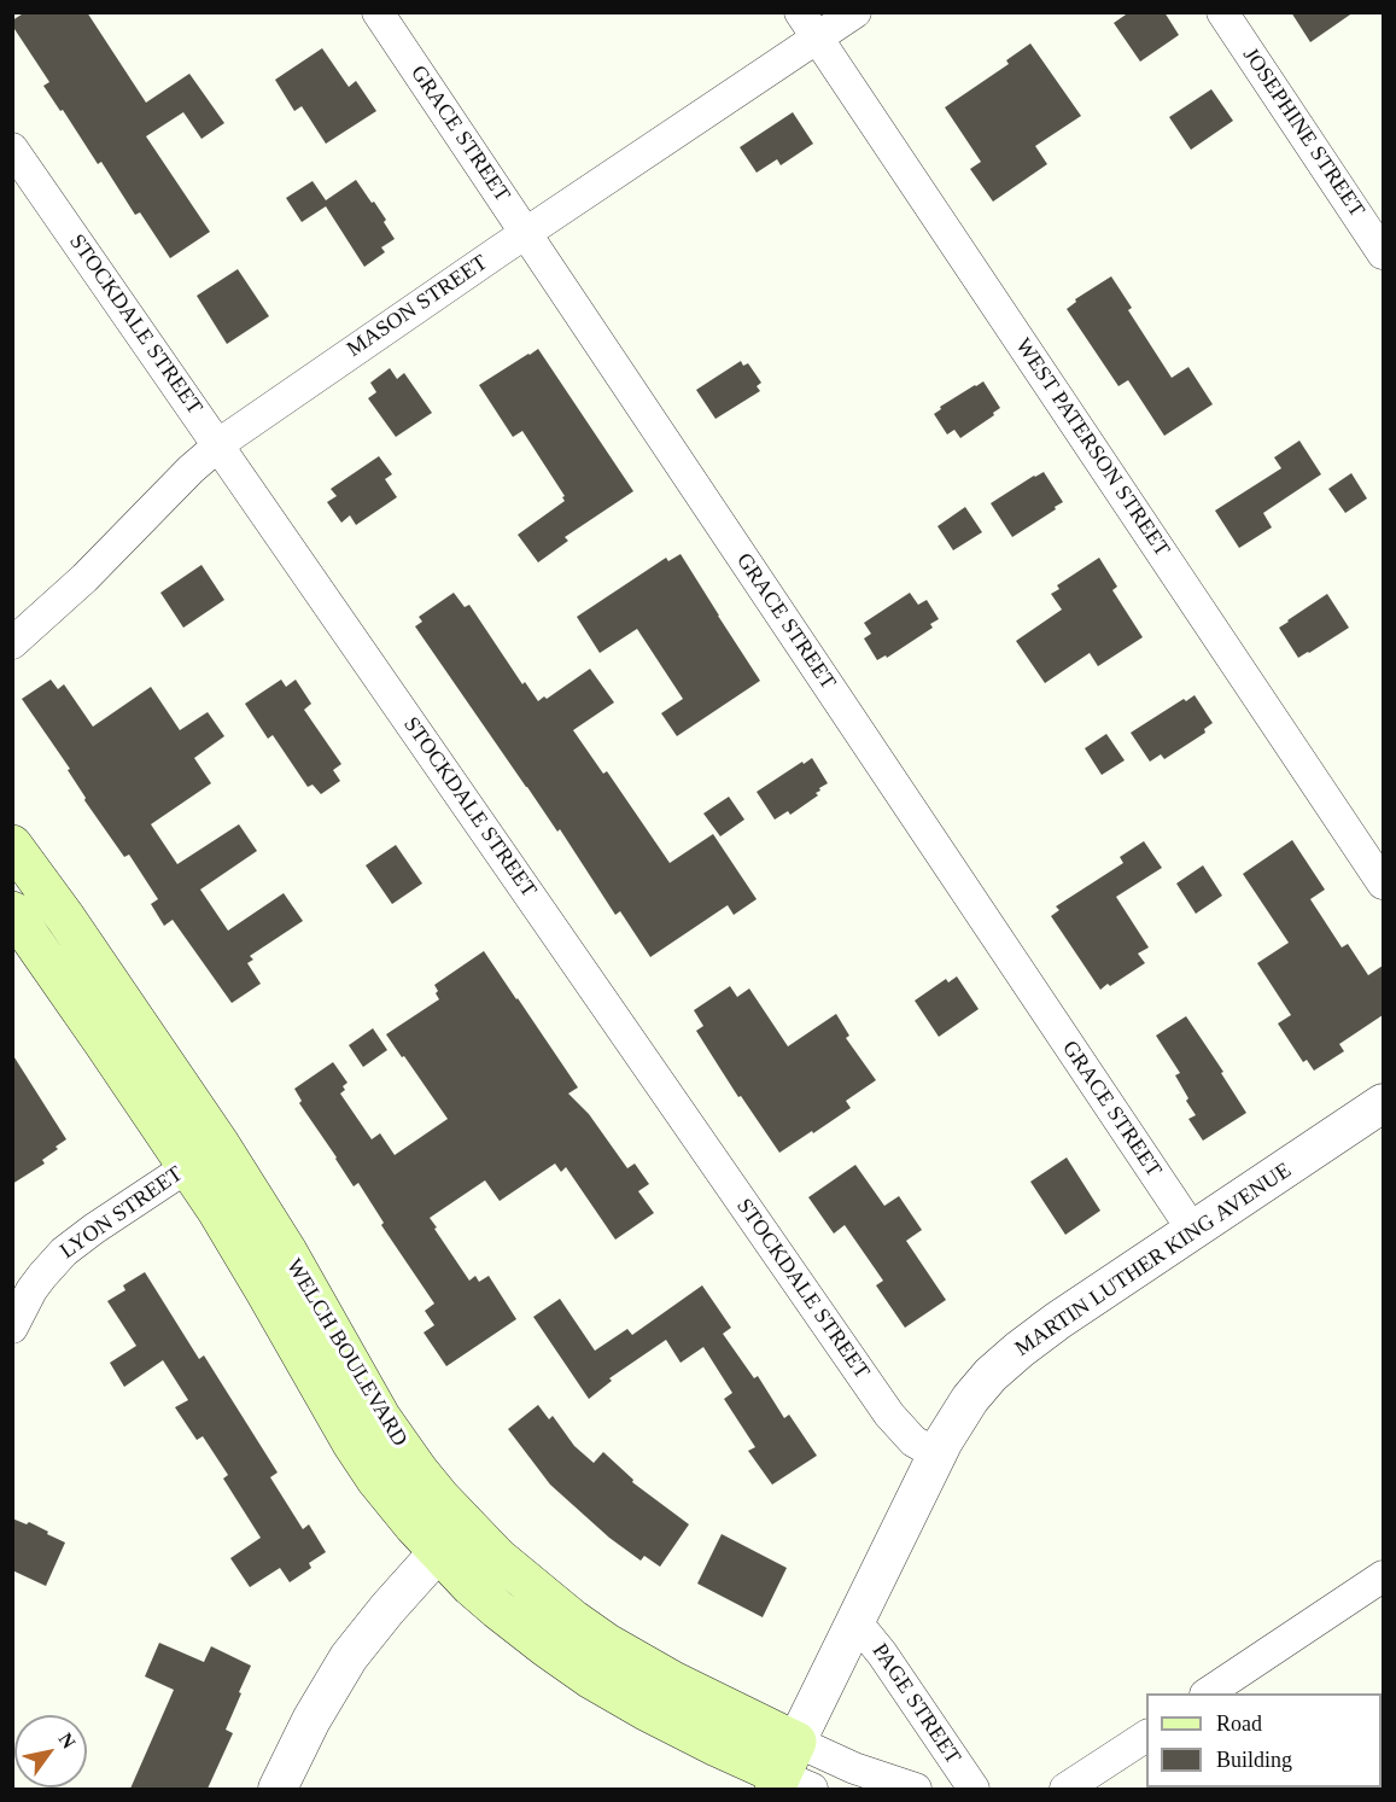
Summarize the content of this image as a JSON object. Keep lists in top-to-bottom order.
{
  "streets": {
    "main road": ["WELCH BOULEVARD"],
    "street": [
      "JOSEPHINE STREET",
      "GRACE STREET",
      "MASON STREET",
      "STOCKDALE STREET",
      "WEST PATERSON STREET",
      "LYON STREET",
      "MARTIN LUTHER KING AVENUE",
      "PAGE STREET"
    ]
  },
  "crossings": [
    ["GRACE STREET", "MASON STREET"],
    ["GRACE STREET", "MARTIN LUTHER KING AVENUE"],
    ["MASON STREET", "STOCKDALE STREET"],
    ["MASON STREET", "WEST PATERSON STREET"],
    ["STOCKDALE STREET", "MARTIN LUTHER KING AVENUE"],
    ["LYON STREET", "WELCH BOULEVARD"],
    ["MARTIN LUTHER KING AVENUE", "WELCH BOULEVARD"],
    ["MARTIN LUTHER KING AVENUE", "PAGE STREET"]
  ],
  "legend": ["Road", "Building"],
  "north": "top right"
}
